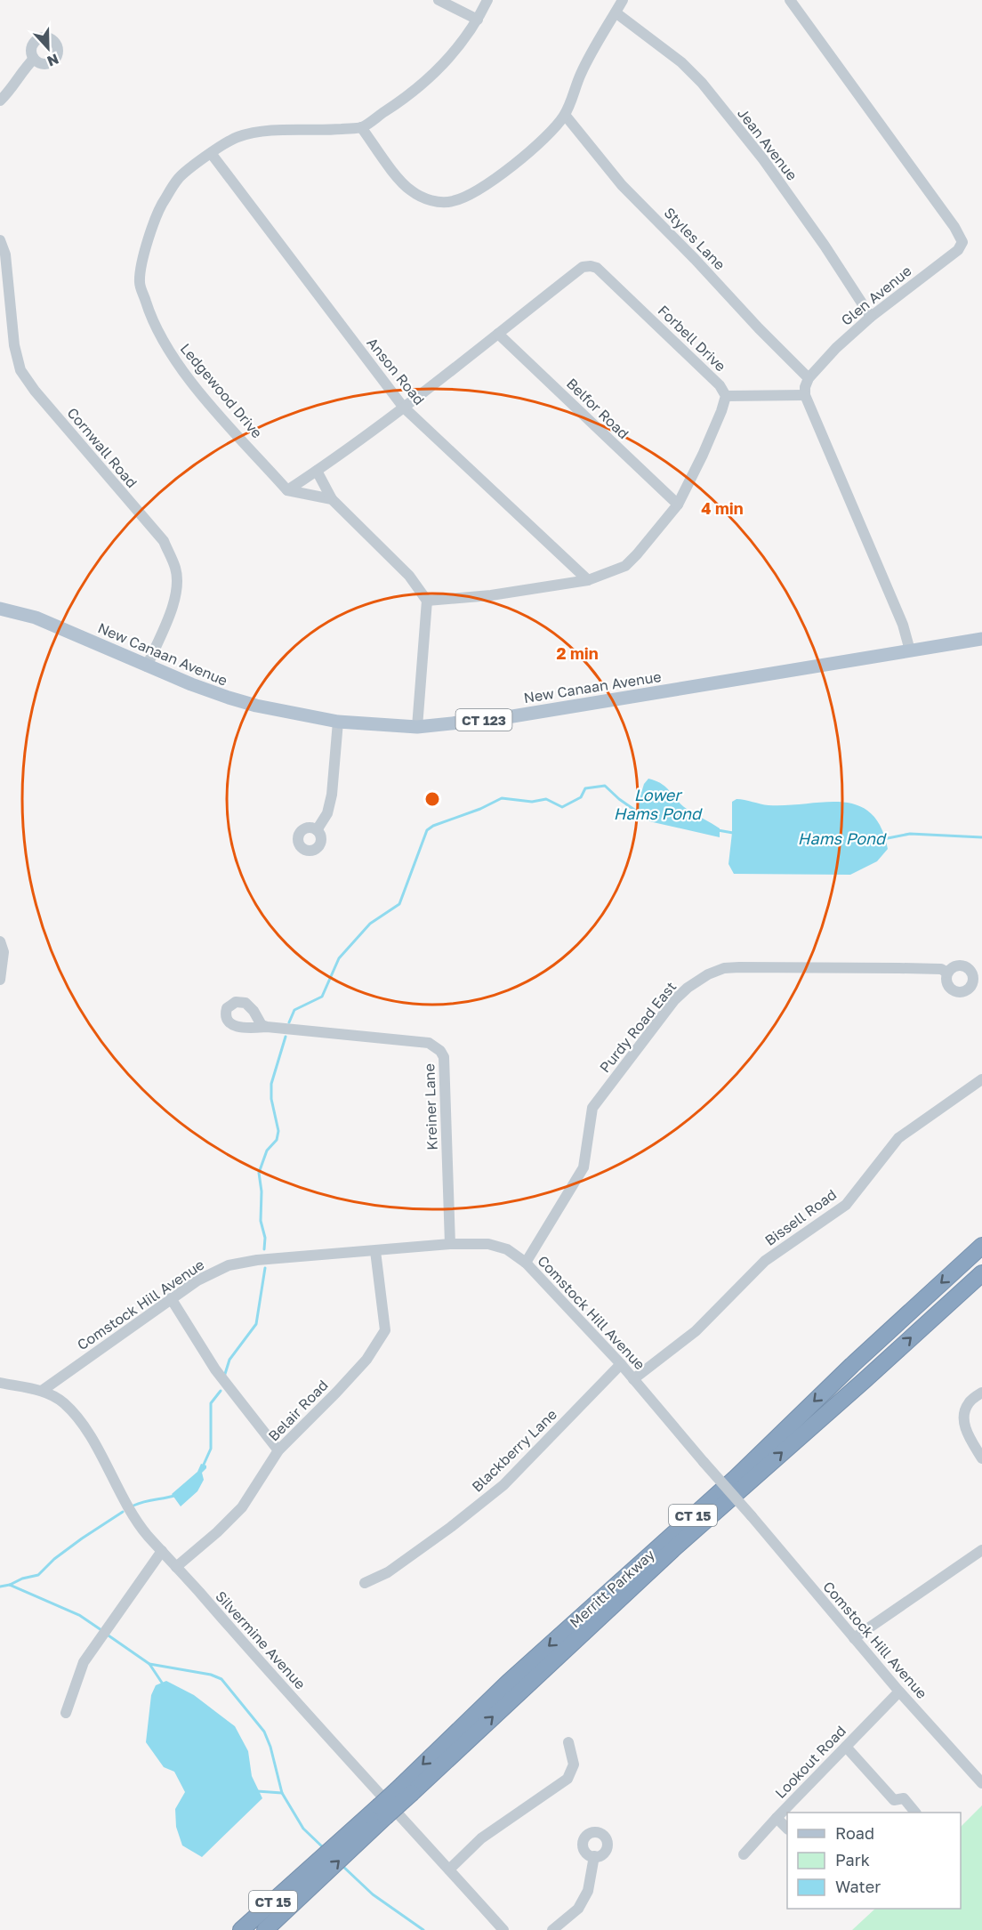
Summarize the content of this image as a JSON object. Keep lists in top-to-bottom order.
{
  "streets": {
    "highway": ["CT 15", "Merritt Parkway"],
    "main road": ["New Canaan Avenue", "CT 123"],
    "street": [
      "Jean Avenue",
      "Styles Lane",
      "Glen Avenue",
      "Forbell Drive",
      "Anson Road",
      "Ledgewood Drive",
      "Belfor Road",
      "Cornwall Road",
      "Purdy Road East",
      "Kreiner Lane",
      "Bissell Road",
      "Comstock Hill Avenue",
      "Belair Road",
      "Blackberry Lane",
      "Silvermine Avenue",
      "Lookout Road"
    ]
  },
  "crossings": [
    ["Jean Avenue", "Glen Avenue"],
    ["Styles Lane", "Glen Avenue"],
    ["Forbell Drive", "Anson Road"],
    ["Forbell Drive", "Ledgewood Drive"],
    ["Forbell Drive", "Belfor Road"],
    ["Anson Road", "Ledgewood Drive"],
    ["Cornwall Road", "New Canaan Avenue"],
    ["Purdy Road East", "Comstock Hill Avenue"],
    ["Kreiner Lane", "Comstock Hill Avenue"],
    ["Bissell Road", "Comstock Hill Avenue"],
    ["Comstock Hill Avenue", "Belair Road"],
    ["Comstock Hill Avenue", "Blackberry Lane"],
    ["Comstock Hill Avenue", "Silvermine Avenue"],
    ["Comstock Hill Avenue", "Lookout Road"],
    ["Belair Road", "Silvermine Avenue"]
  ],
  "water": ["Lower Hams Pond", "Hams Pond"],
  "legend": ["Road", "Park", "Water"],
  "north": "bottom",
  "rings": ["4 min", "2 min"]
}
